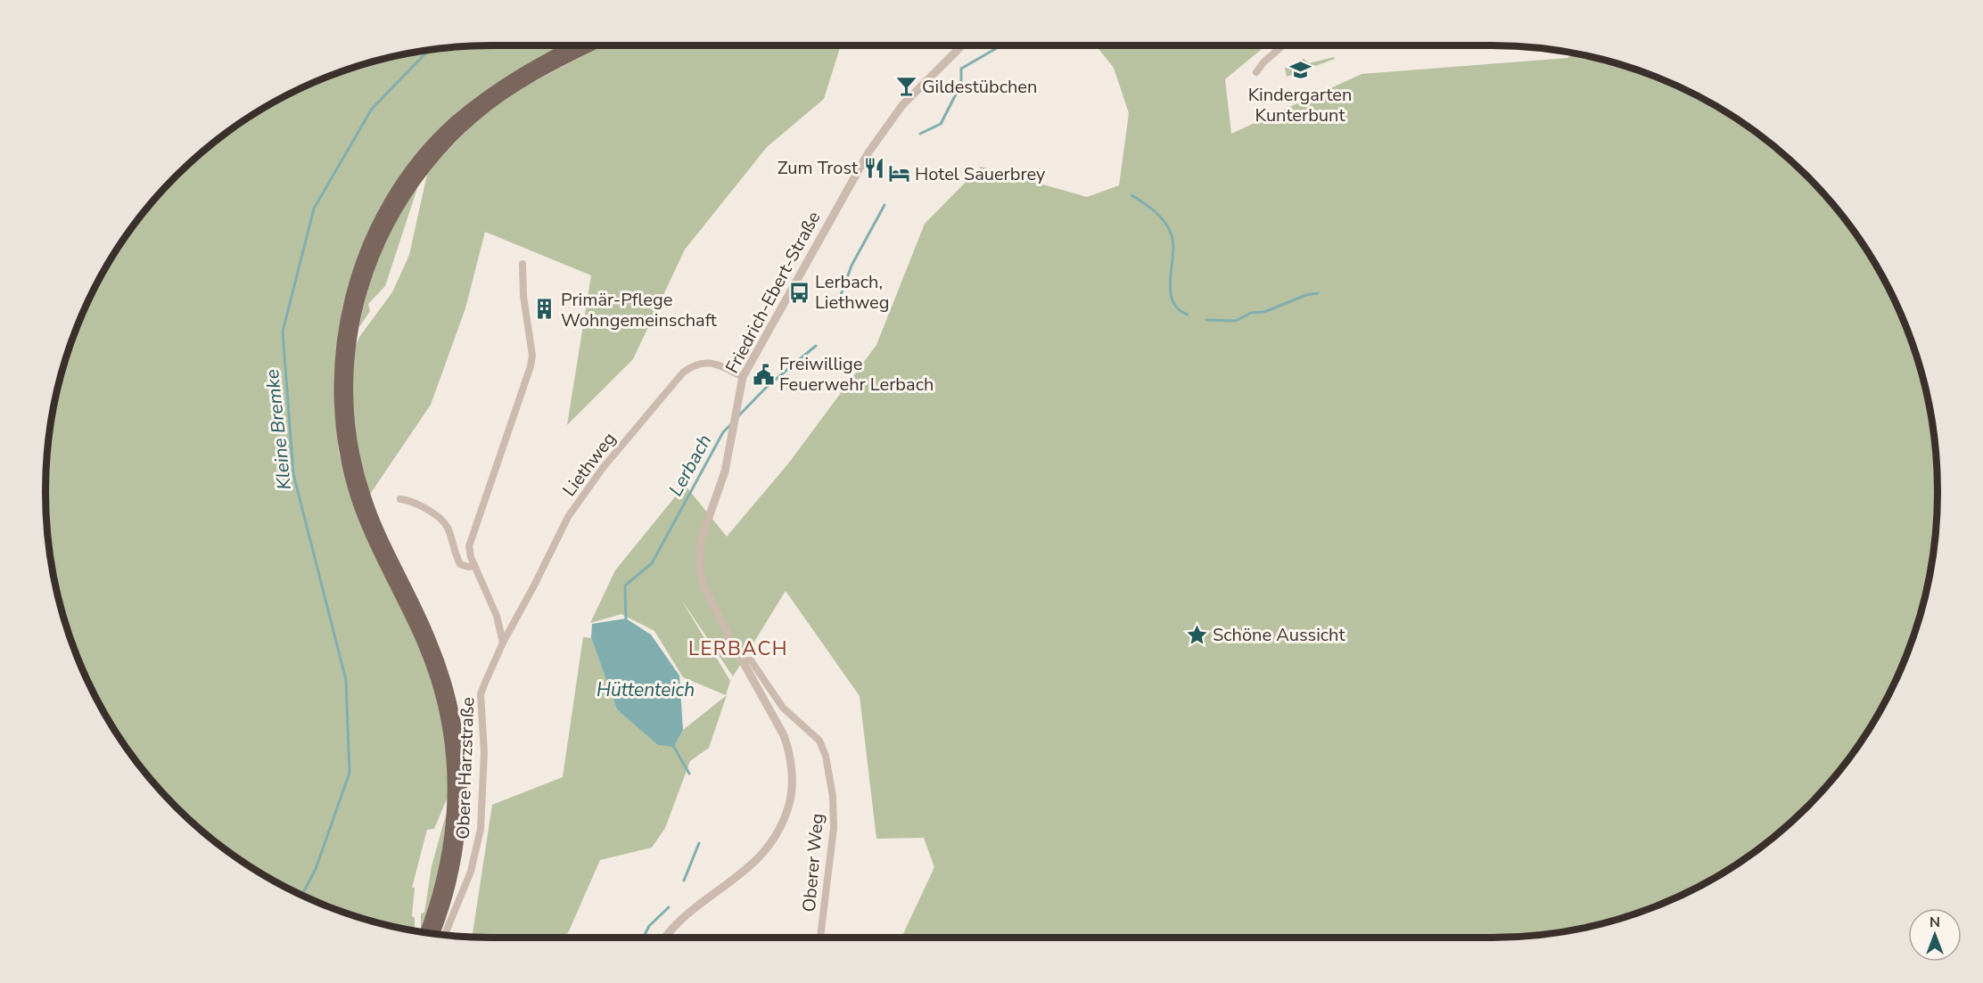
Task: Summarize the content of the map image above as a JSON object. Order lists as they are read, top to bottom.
{
  "streets": {
    "street": [
      "Friedrich-Ebert-Straße",
      "Liethweg",
      "Obere Harzstraße",
      "Oberer Weg"
    ]
  },
  "crossings": [
    ["Friedrich-Ebert-Straße", "Liethweg"],
    ["Friedrich-Ebert-Straße", "Oberer Weg"],
    ["Liethweg", "Obere Harzstraße"]
  ],
  "districts": ["LERBACH"],
  "water": ["Kleine Bremke", "Lerbach", "Hüttenteich"],
  "places": {
    "school or university": ["Kindergarten Kunterbunt"],
    "bar": ["Gildestübchen"],
    "restaurant": ["Zum Trost"],
    "hotel": ["Hotel Sauerbrey"],
    "bus stop": ["Lerbach, Liethweg"],
    "building": ["Primär-Pflege Wohngemeinschaft"],
    "public building": ["Freiwillige Feuerwehr Lerbach"],
    "place": ["Schöne Aussicht"]
  },
  "north": "top"
}
